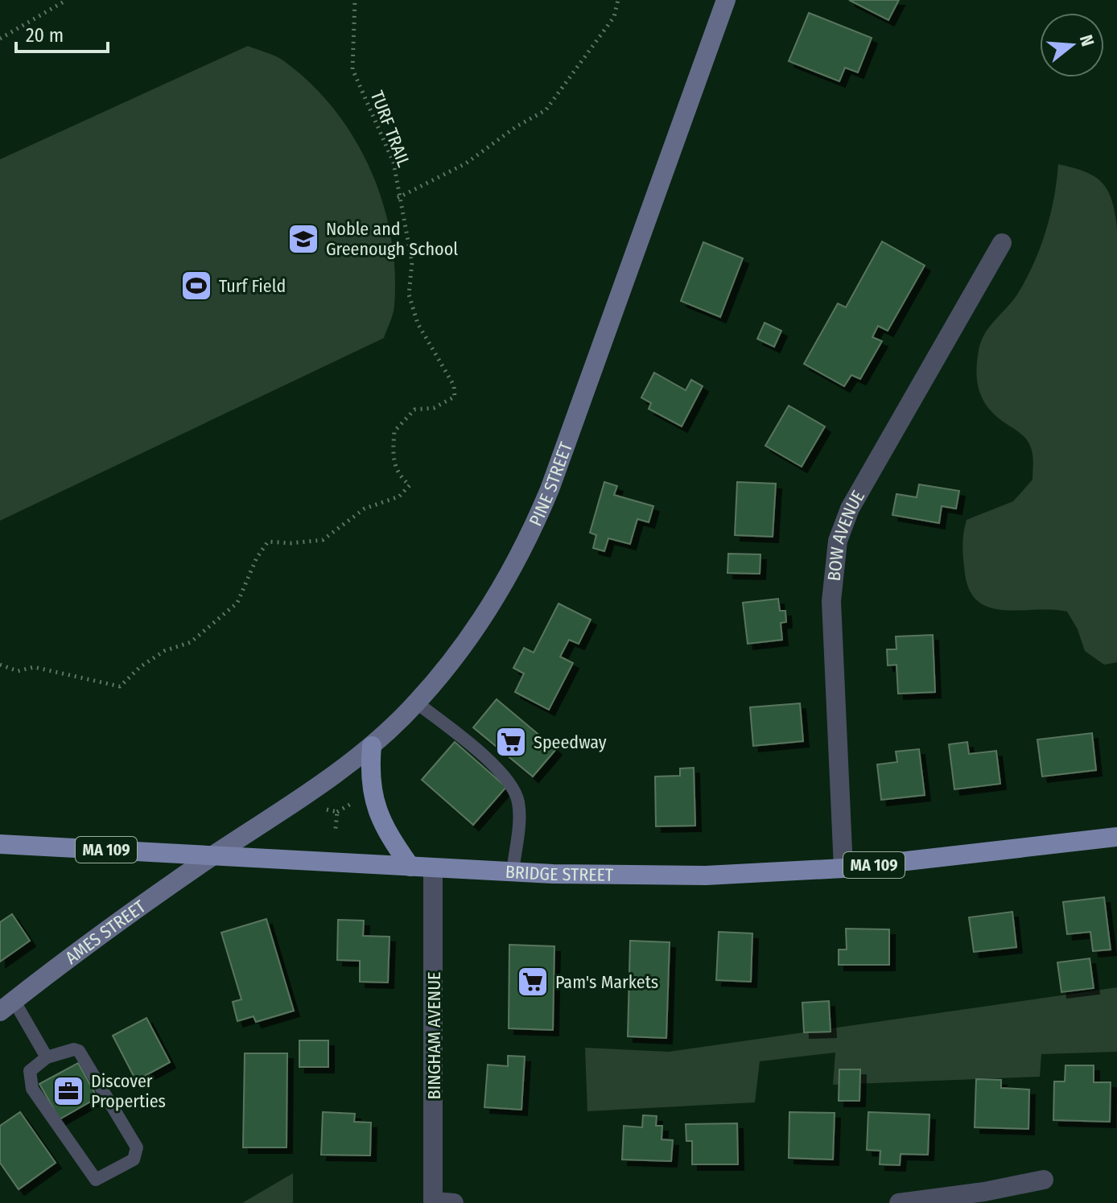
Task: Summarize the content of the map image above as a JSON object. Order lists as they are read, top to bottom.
{
  "streets": {
    "main road": ["MA 109", "BRIDGE STREET"],
    "street": [
      "PINE STREET",
      "BOW AVENUE",
      "AMES STREET",
      "BINGHAM AVENUE"
    ],
    "path": ["TURF TRAIL"]
  },
  "crossings": [
    ["PINE STREET", "BRIDGE STREET"],
    ["PINE STREET", "AMES STREET"],
    ["PINE STREET", "BINGHAM AVENUE"],
    ["BOW AVENUE", "BRIDGE STREET"],
    ["BRIDGE STREET", "AMES STREET"],
    ["BRIDGE STREET", "BINGHAM AVENUE"]
  ],
  "places": {
    "school or university": ["Noble and Greenough School"],
    "sports": ["Turf Field"],
    "supermarket": ["Speedway", "Pam's Markets"],
    "office": ["Discover Properties"]
  },
  "scale_bar": "20 m",
  "north": "right"
}
